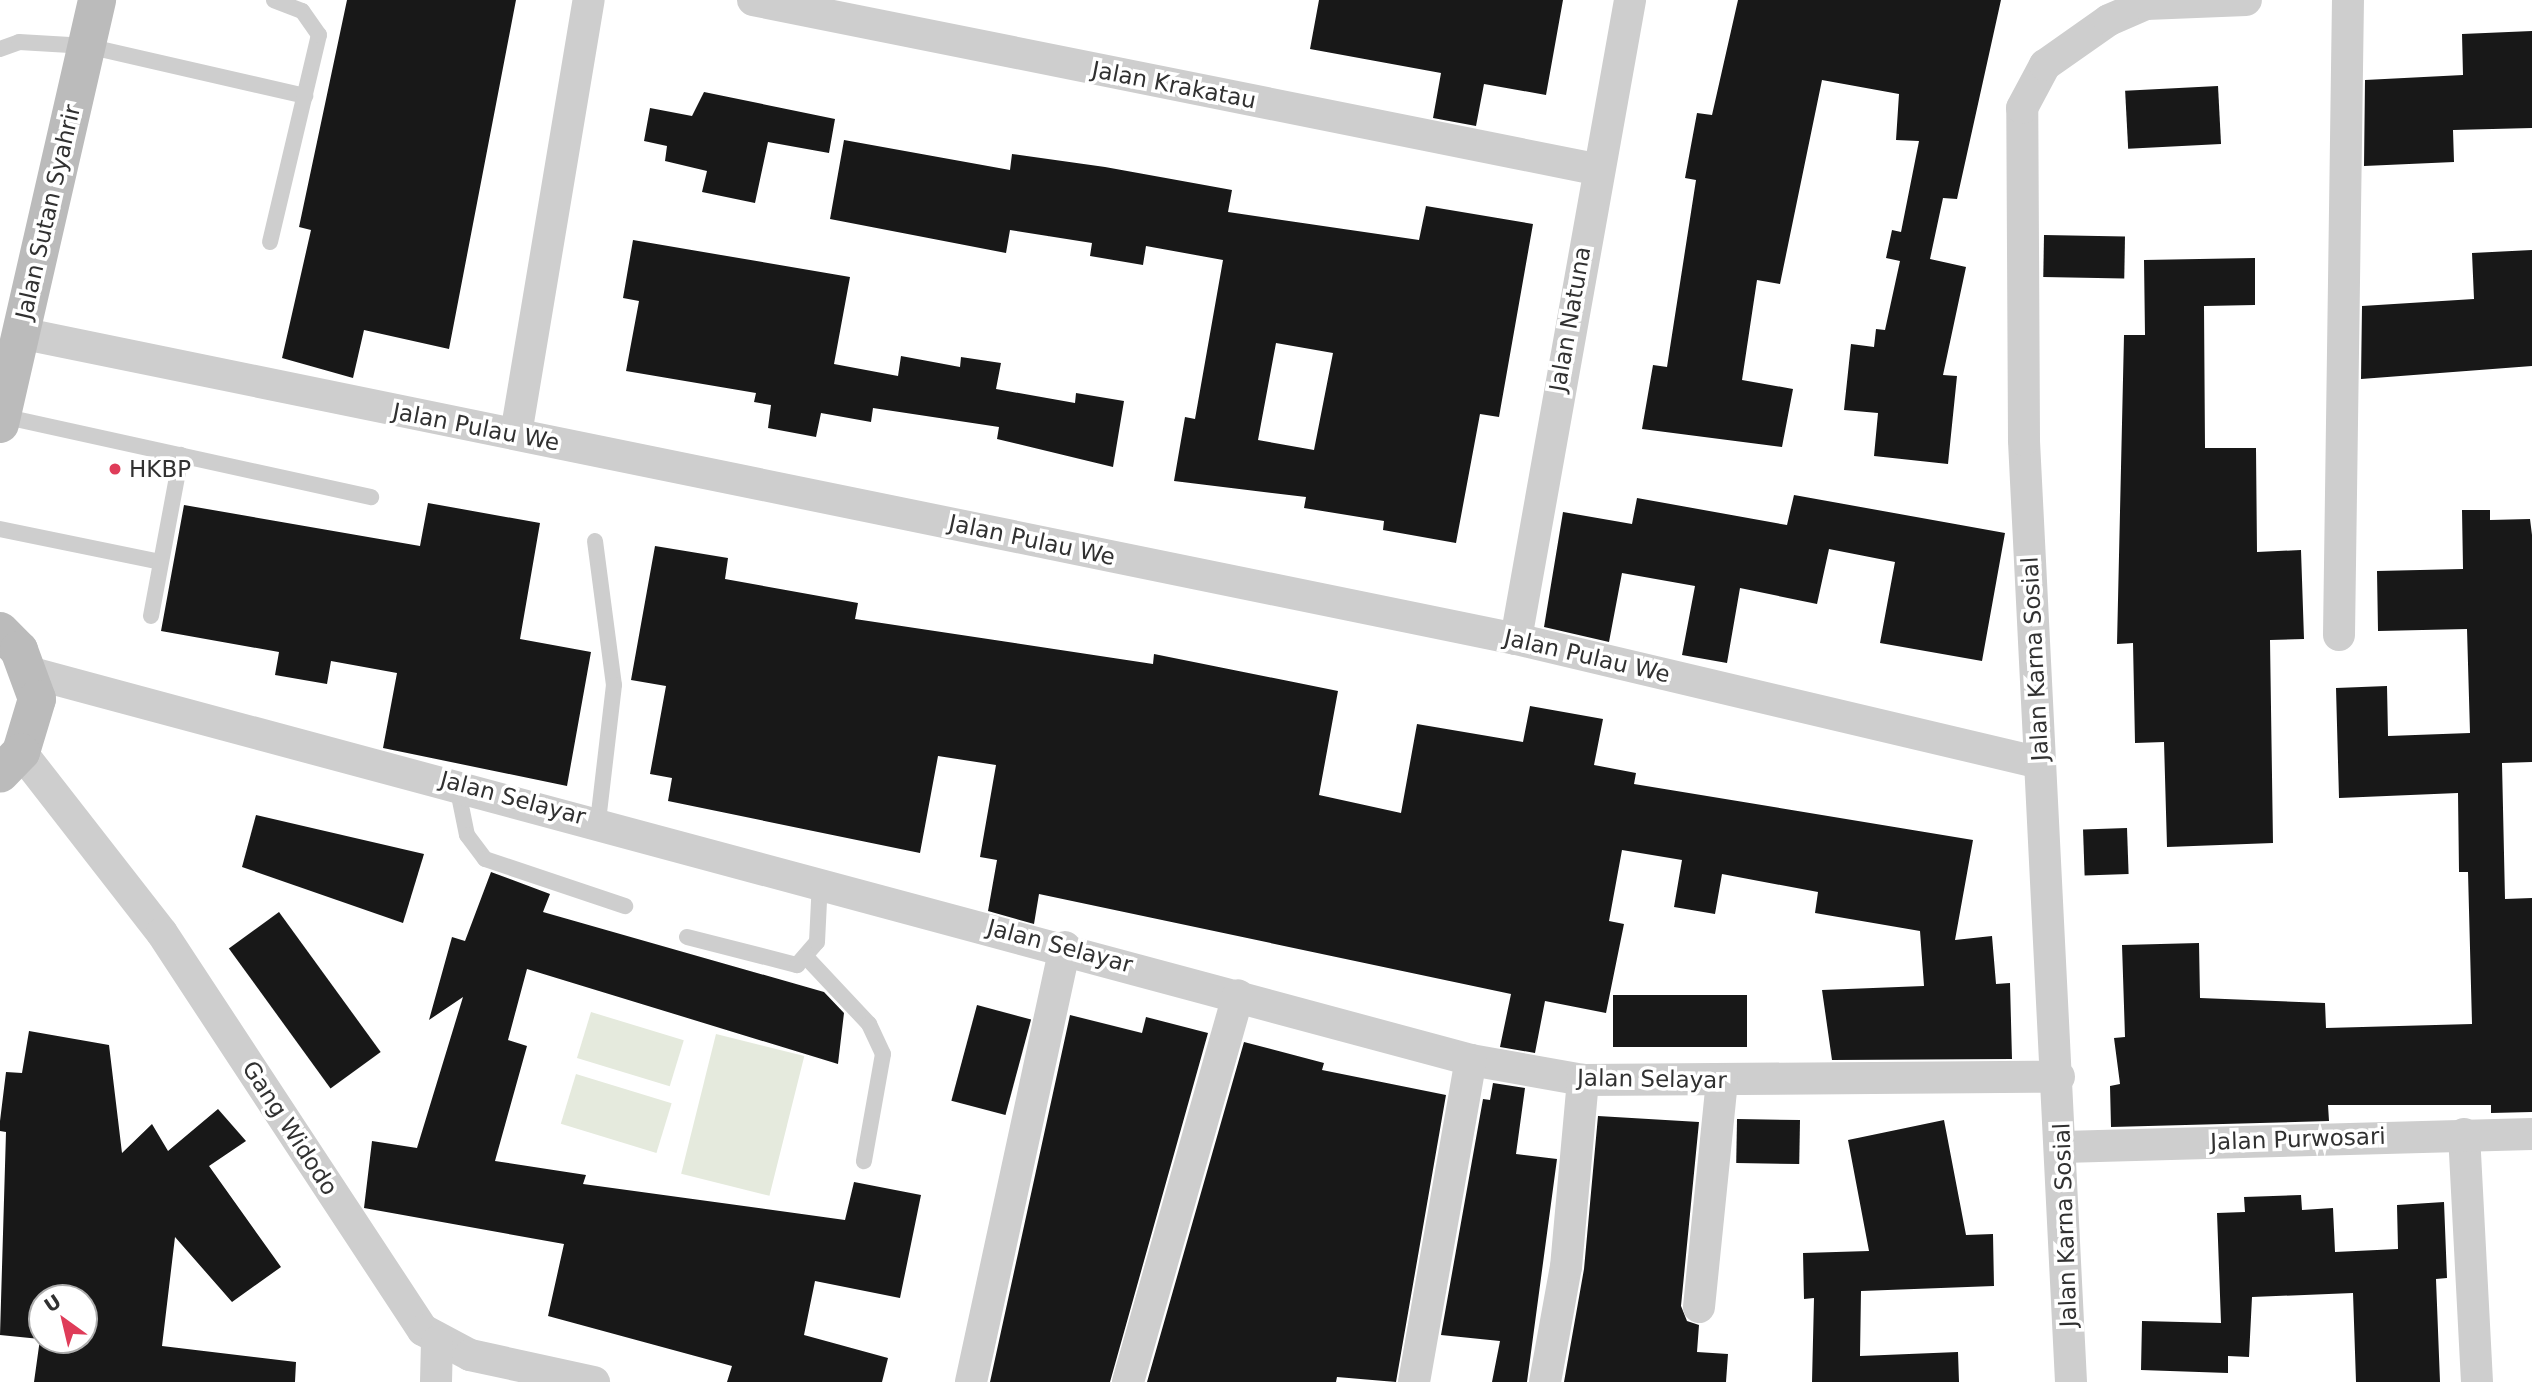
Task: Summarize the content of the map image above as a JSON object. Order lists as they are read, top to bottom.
{
  "streets": {
    "street": [
      "Jalan Krakatau",
      "Jalan Sutan Syahrir",
      "Jalan Natuna",
      "Jalan Pulau We",
      "Jalan Karna Sosial",
      "Jalan Selayar",
      "Gang Widodo",
      "Jalan Purwosari"
    ]
  },
  "crossings": [
    ["Jalan Krakatau", "Jalan Natuna"],
    ["Jalan Sutan Syahrir", "Jalan Pulau We"],
    ["Jalan Natuna", "Jalan Pulau We"],
    ["Jalan Pulau We", "Jalan Karna Sosial"],
    ["Jalan Karna Sosial", "Jalan Selayar"],
    ["Jalan Karna Sosial", "Jalan Purwosari"]
  ],
  "places": ["HKBP"],
  "north": "top left"
}
